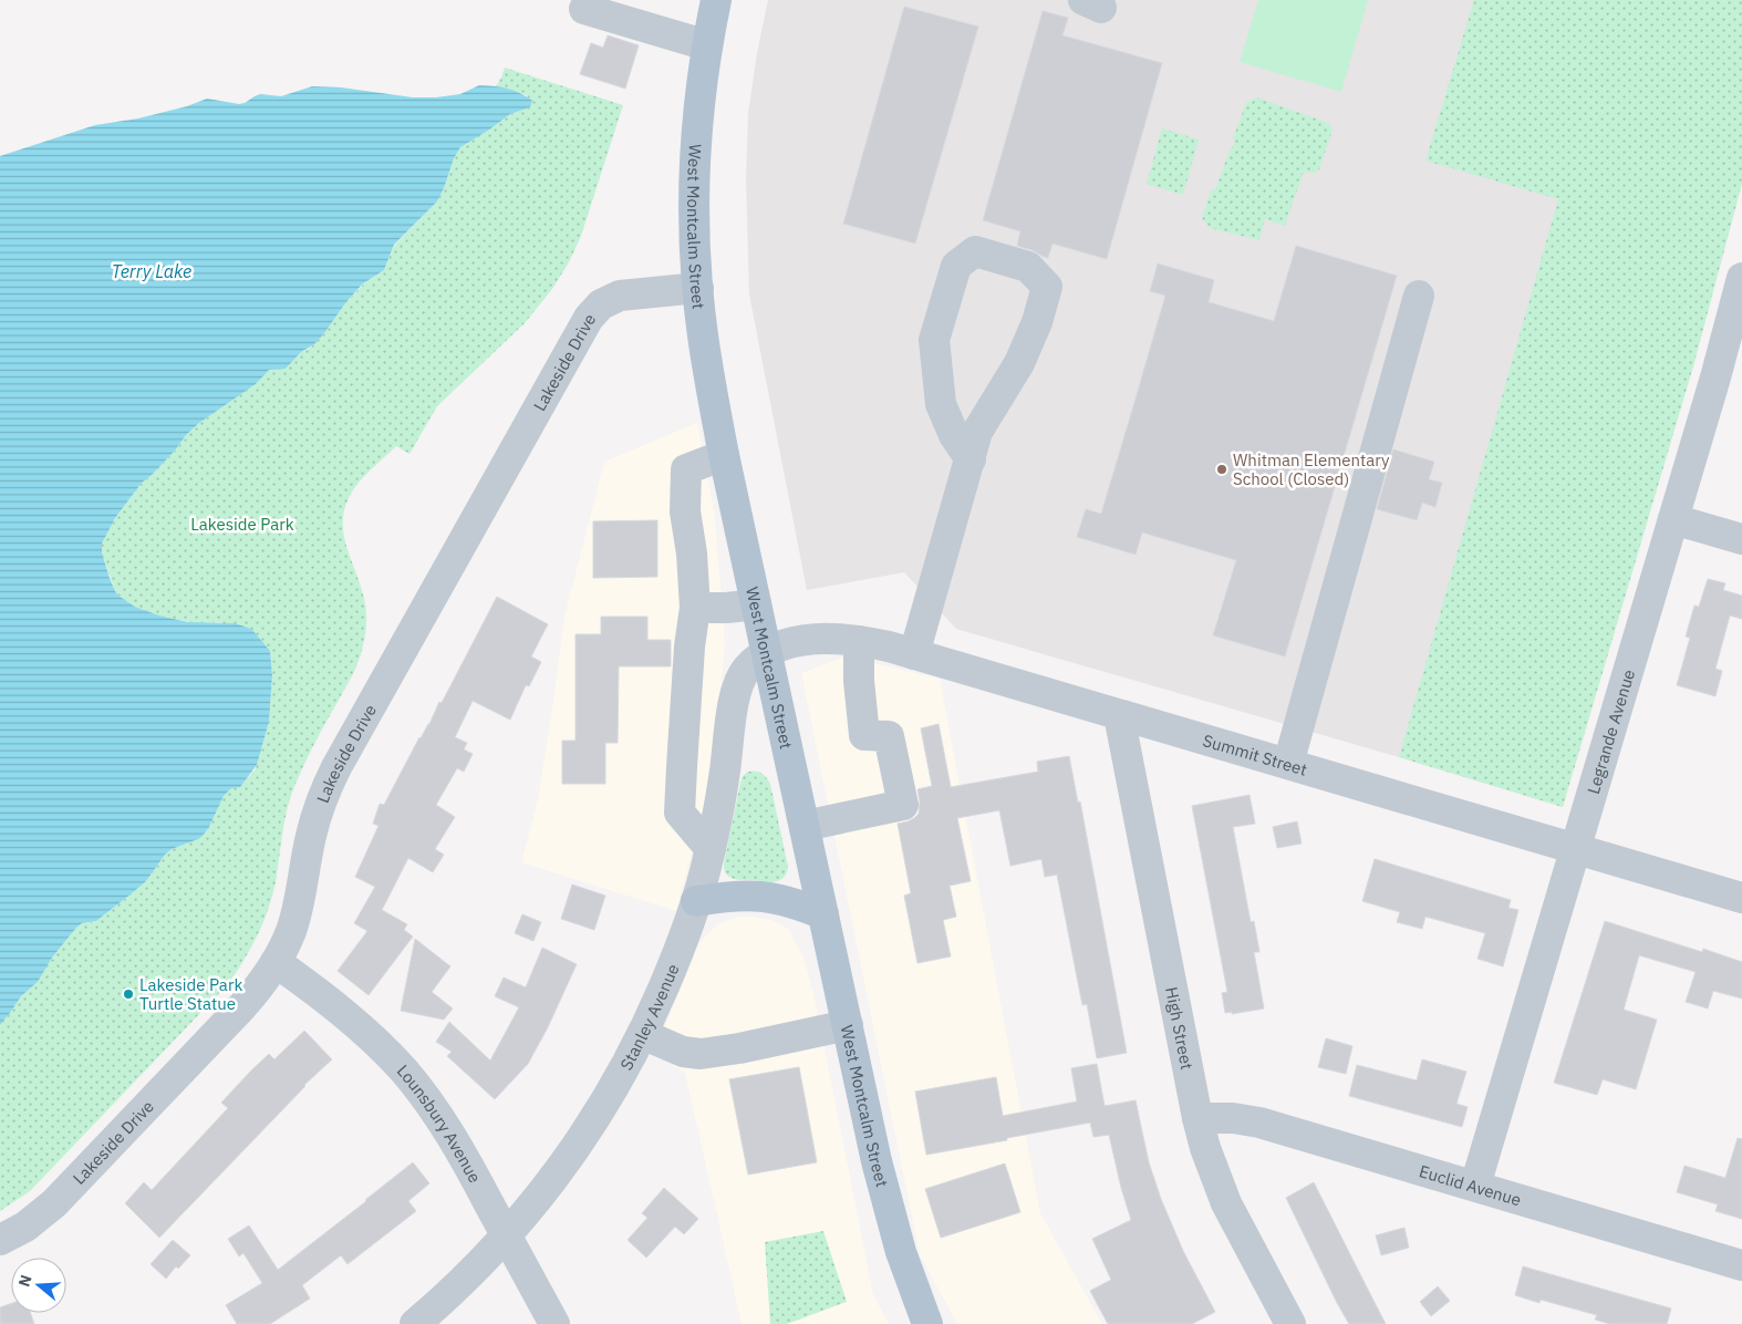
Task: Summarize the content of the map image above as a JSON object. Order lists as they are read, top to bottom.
{
  "streets": {
    "main road": ["West Montcalm Street"],
    "street": [
      "Lakeside Drive",
      "Legrande Avenue",
      "Summit Street",
      "Stanley Avenue",
      "High Street",
      "Lounsbury Avenue",
      "Euclid Avenue"
    ]
  },
  "crossings": [
    ["West Montcalm Street", "Lakeside Drive"],
    ["West Montcalm Street", "Summit Street"],
    ["West Montcalm Street", "Stanley Avenue"],
    ["Lakeside Drive", "Lounsbury Avenue"],
    ["Legrande Avenue", "Summit Street"],
    ["Legrande Avenue", "Euclid Avenue"],
    ["Summit Street", "Stanley Avenue"],
    ["Summit Street", "High Street"],
    ["Stanley Avenue", "Lounsbury Avenue"],
    ["High Street", "Euclid Avenue"]
  ],
  "water": ["Terry Lake"],
  "parks": ["Lakeside Park"],
  "places": ["Whitman Elementary School (Closed)", "Lakeside Park Turtle Statue"],
  "north": "left"
}
